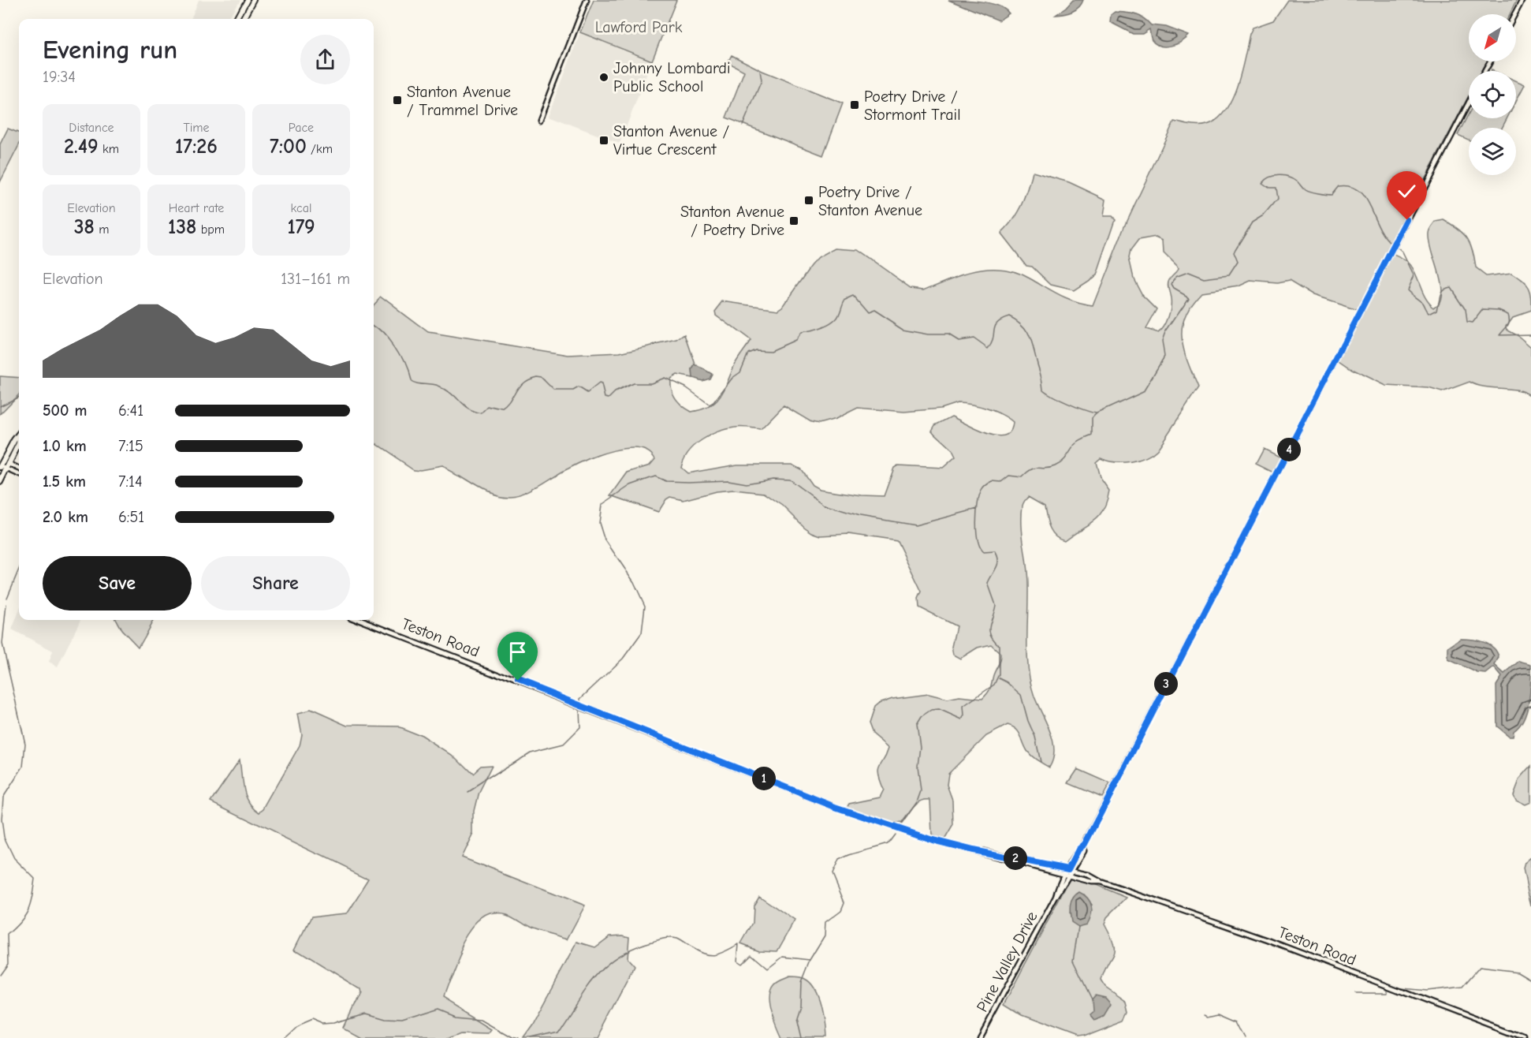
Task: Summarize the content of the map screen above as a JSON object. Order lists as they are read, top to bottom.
{
  "streets": {
    "street": ["Teston Road", "Pine Valley Drive"]
  },
  "crossings": [
    ["Teston Road", "Pine Valley Drive"]
  ],
  "parks": ["Lawford Park"],
  "places": {
    "other": ["Johnny Lombardi Public School"],
    "transit": [
      "Stanton Avenue / Trammel Drive",
      "Poetry Drive / Stormont Trail",
      "Stanton Avenue / Virtue Crescent",
      "Poetry Drive / Stanton Avenue",
      "Stanton Avenue / Poetry Drive"
    ]
  },
  "north": "bottom left",
  "page": {
    "heading": ["Evening run", "19:34"],
    "stats": [
      ["Distance", "2.49 km"],
      ["Time", "17:26"],
      ["Pace", "7:00 /km"],
      ["Elevation", "38 m"],
      ["Heart rate", "138 bpm"],
      ["kcal", "179"]
    ],
    "chart": ["Elevation", "131–161 m"],
    "list": [
      {
        "name": "500 m",
        "note": "6:41"
      },
      {
        "name": "1.0 km",
        "note": "7:15"
      },
      {
        "name": "1.5 km",
        "note": "7:14"
      },
      {
        "name": "2.0 km",
        "note": "6:51"
      }
    ],
    "pins": [
      "4",
      "3",
      "1",
      "2"
    ],
    "buttons": ["Save", "Share"]
  }
}
